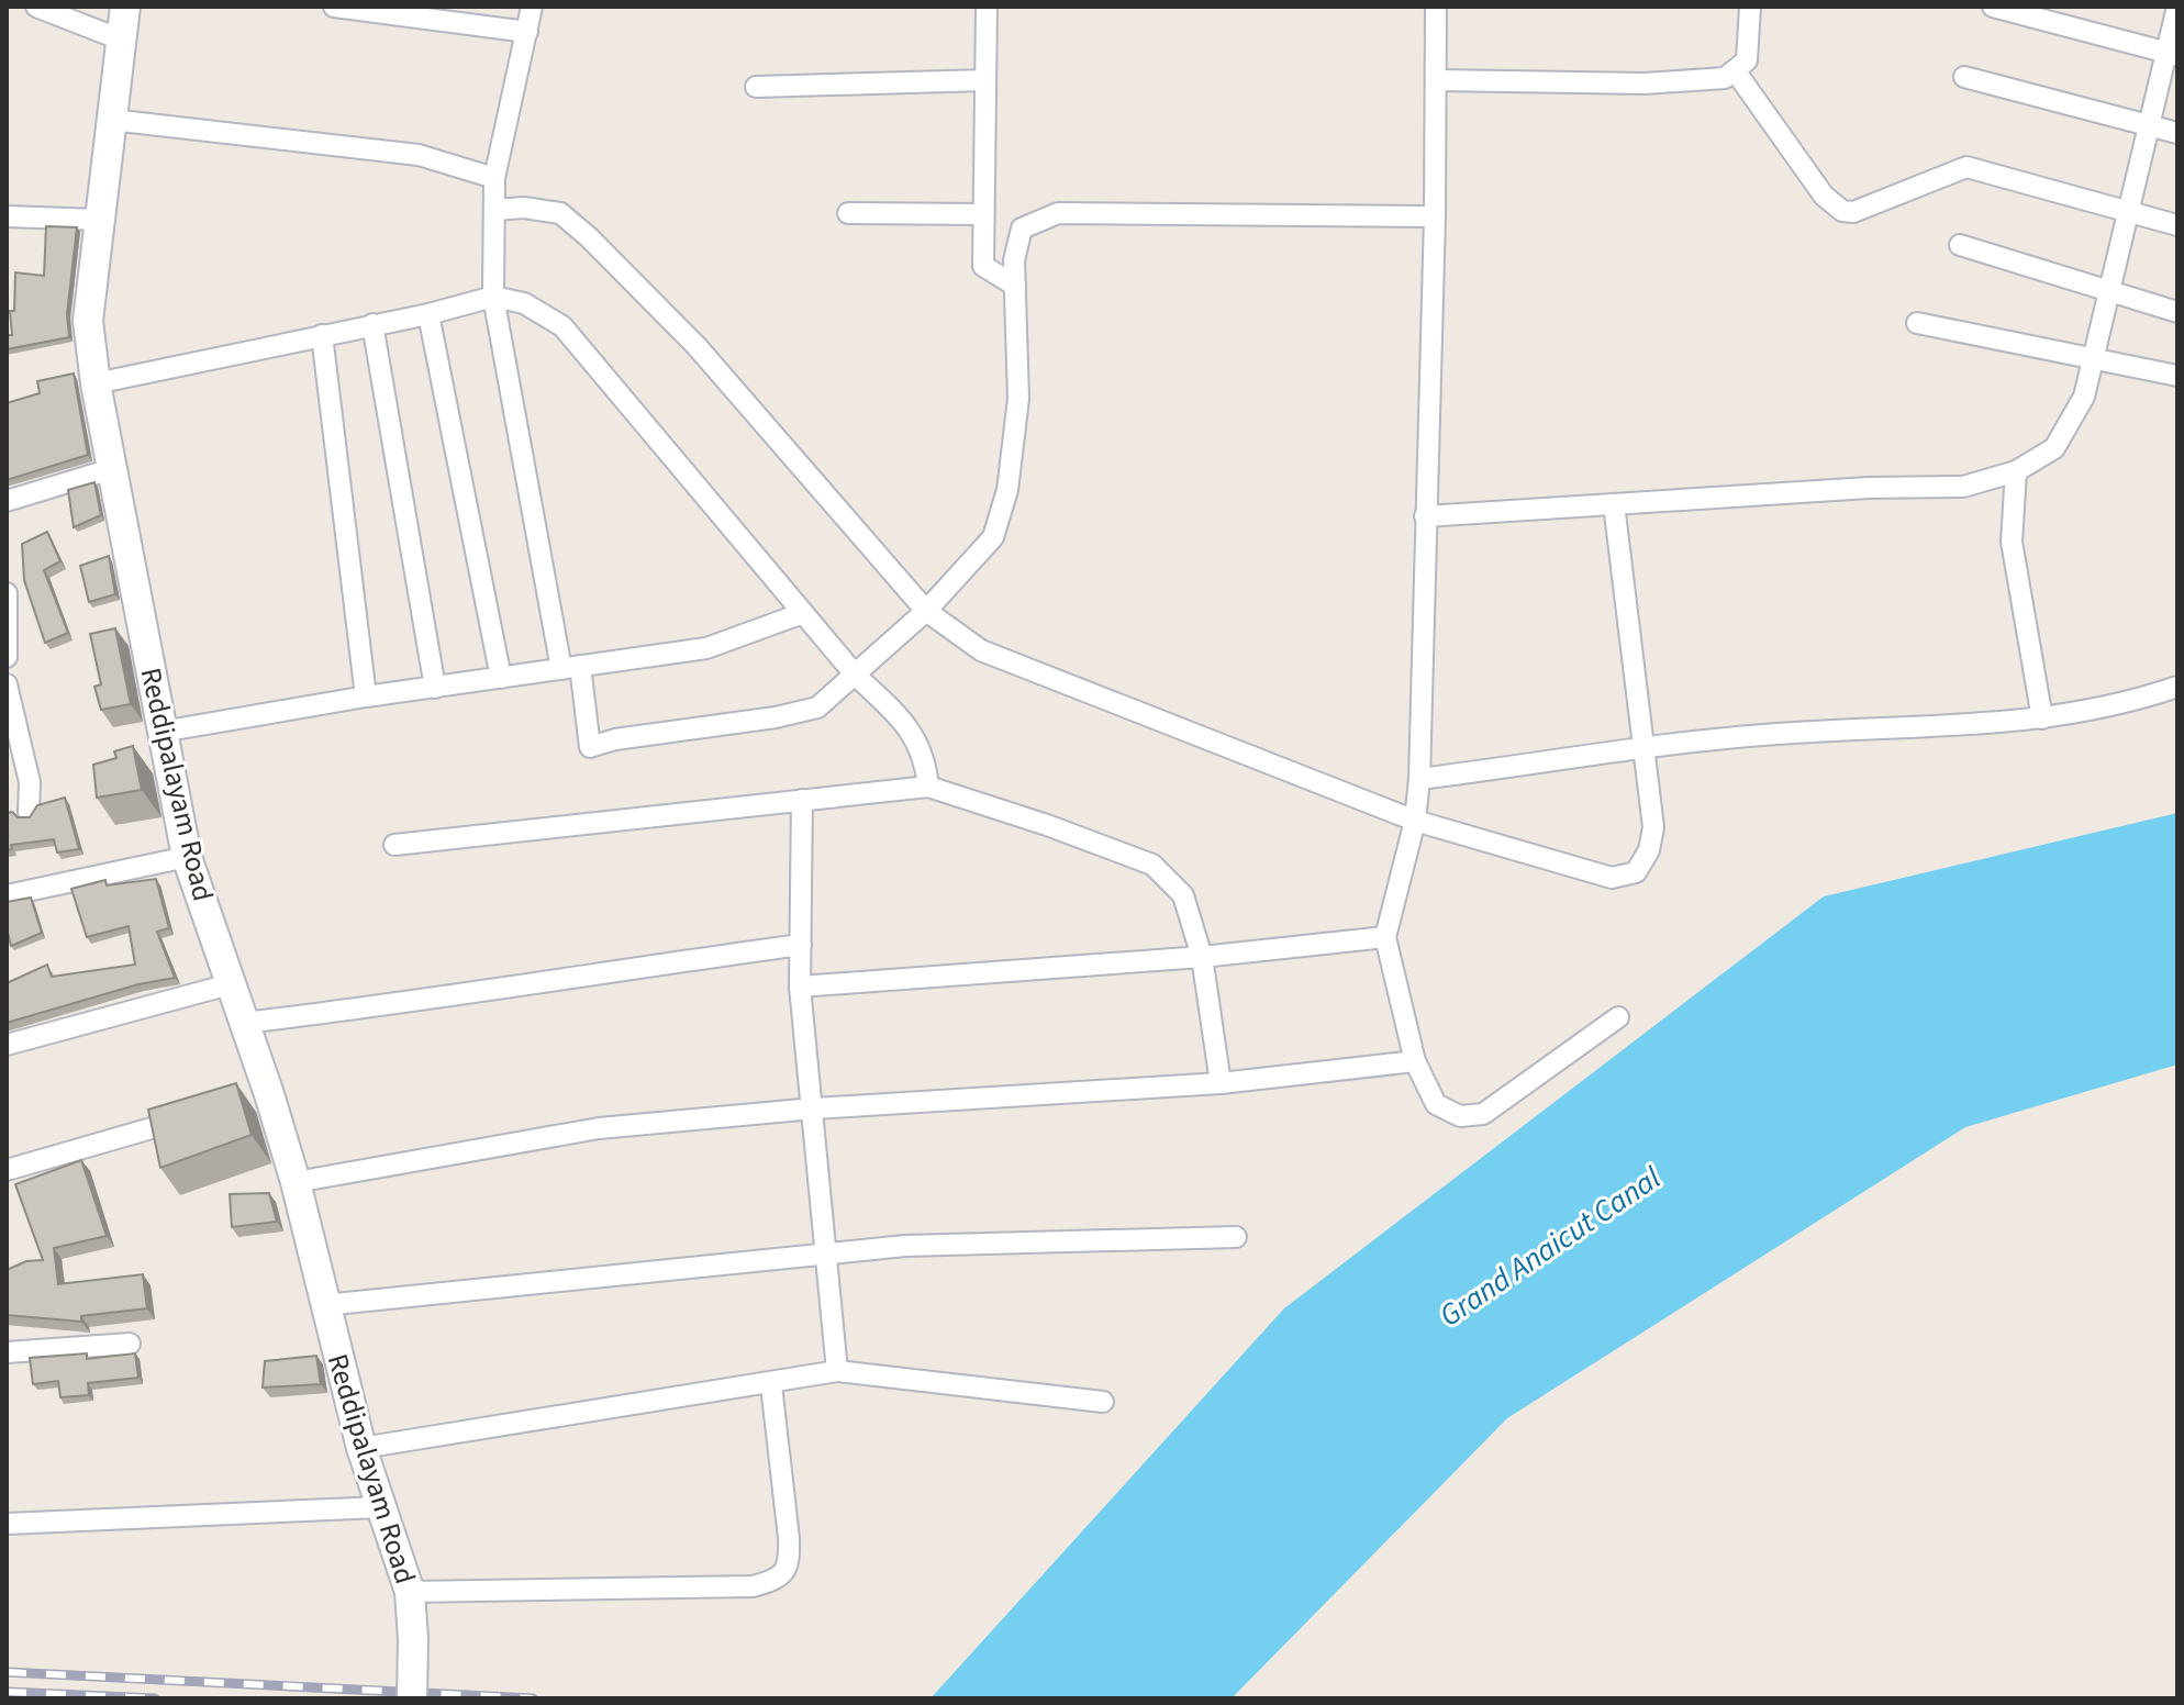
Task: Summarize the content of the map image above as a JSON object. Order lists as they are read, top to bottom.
{
  "streets": {
    "street": ["Reddipalayam Road"]
  },
  "water": ["Grand Anaicut Canal"]
}
